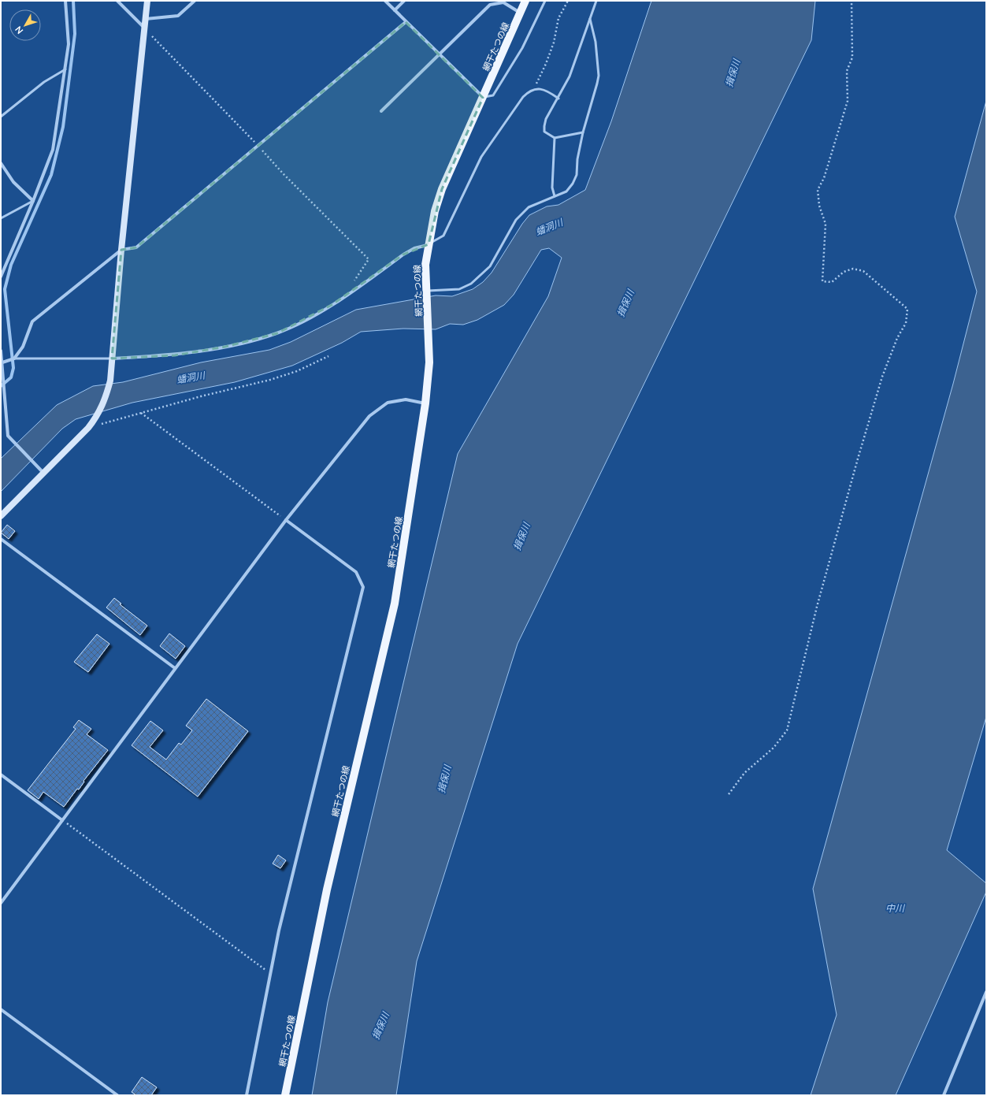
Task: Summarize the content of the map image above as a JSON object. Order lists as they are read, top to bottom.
{
  "streets": {
    "main road": ["網干たつの線"]
  },
  "water": ["揖保川", "蟠洞川", "中川"],
  "north": "bottom left"
}
